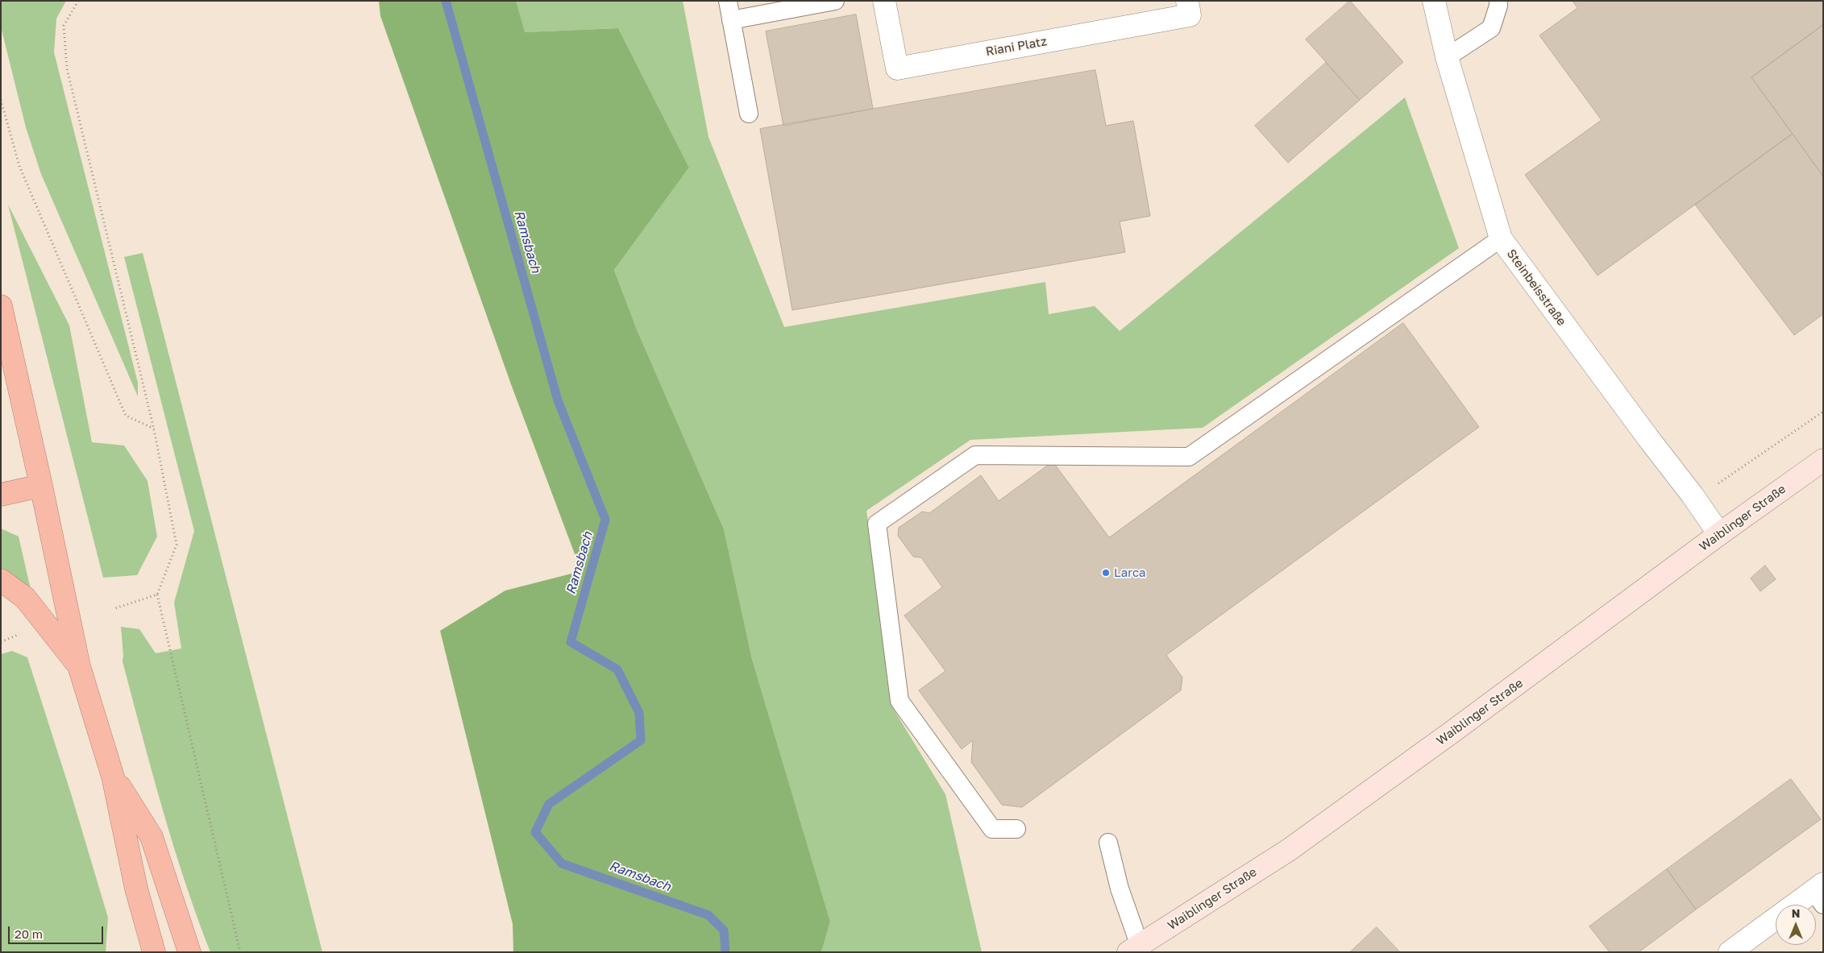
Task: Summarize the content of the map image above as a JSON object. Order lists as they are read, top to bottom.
{
  "streets": {
    "main road": ["Waiblinger Straße"],
    "street": ["Riani Platz", "Steinbeisstraße"]
  },
  "crossings": [
    ["Steinbeisstraße", "Waiblinger Straße"]
  ],
  "water": ["Ramsbach"],
  "places": ["Larca"],
  "scale_bar": "20 m",
  "north": "top"
}
